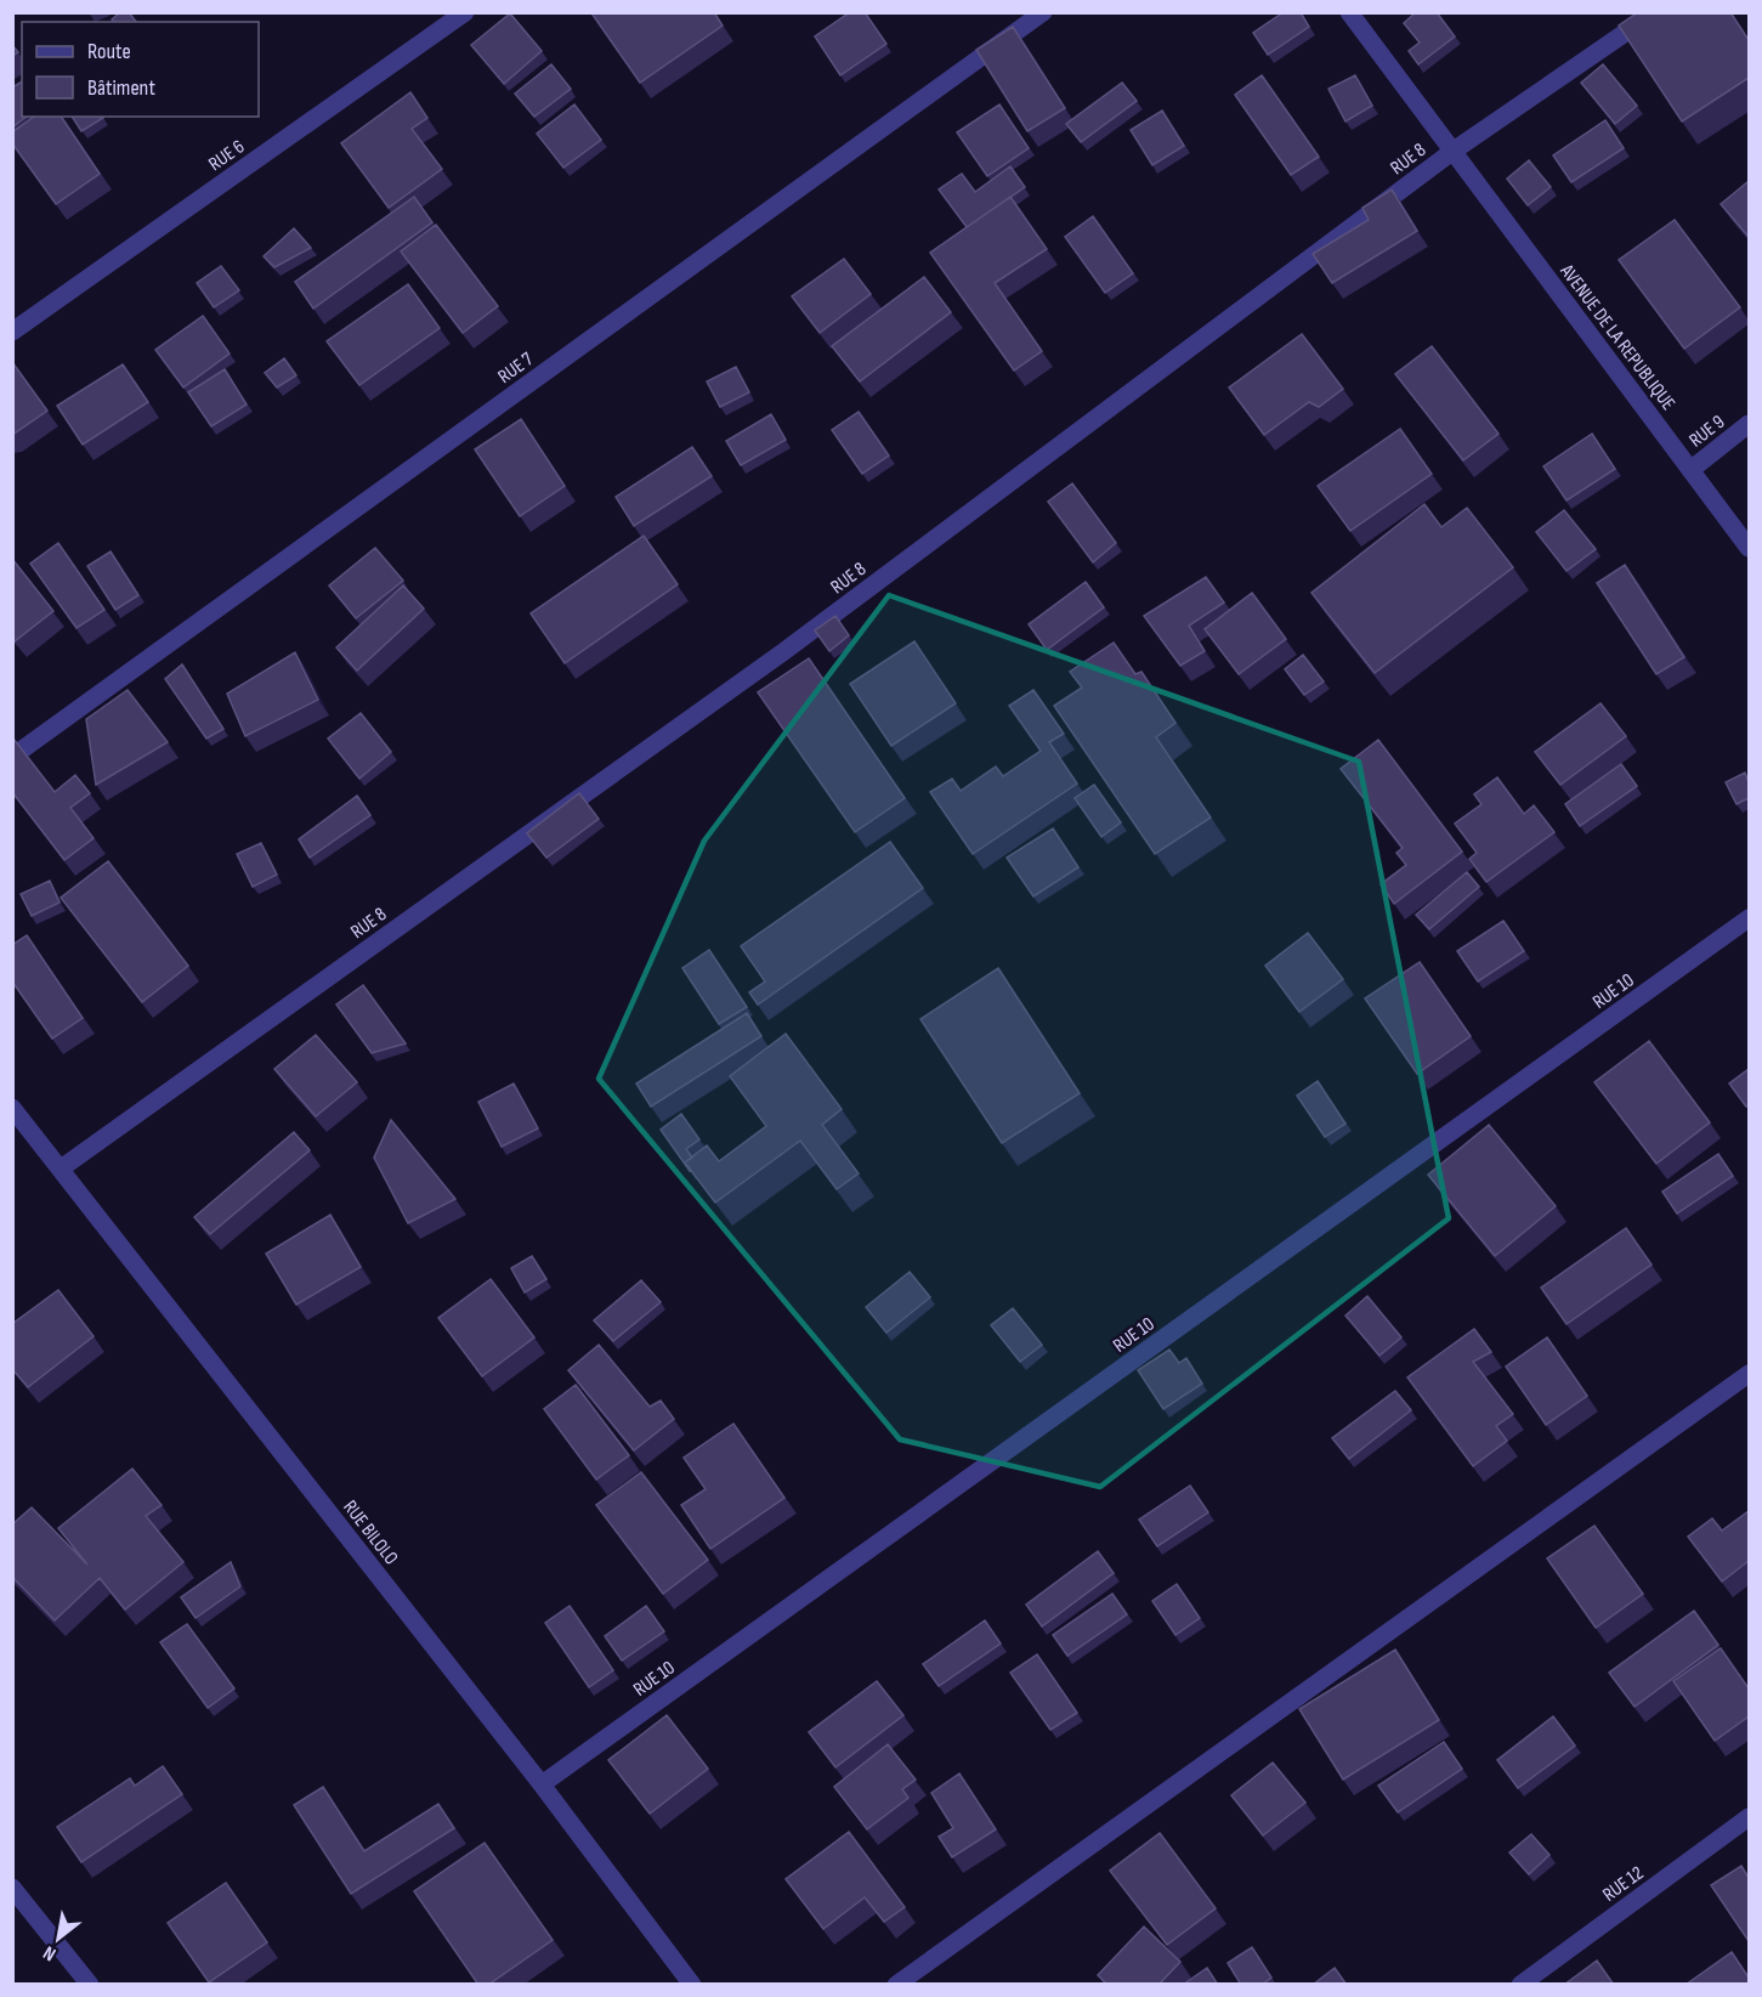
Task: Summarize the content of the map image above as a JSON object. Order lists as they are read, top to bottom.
{
  "streets": {
    "street": [
      "RUE 6",
      "RUE 8",
      "AVENUE DE LA REPUBLIQUE",
      "RUE 7",
      "RUE 9",
      "RUE 10",
      "RUE BILOLO",
      "RUE 12"
    ]
  },
  "crossings": [
    ["RUE 8", "AVENUE DE LA REPUBLIQUE"],
    ["RUE 8", "RUE BILOLO"],
    ["AVENUE DE LA REPUBLIQUE", "RUE 9"],
    ["RUE 10", "RUE BILOLO"]
  ],
  "legend": ["Route", "Bâtiment"],
  "north": "bottom left"
}
